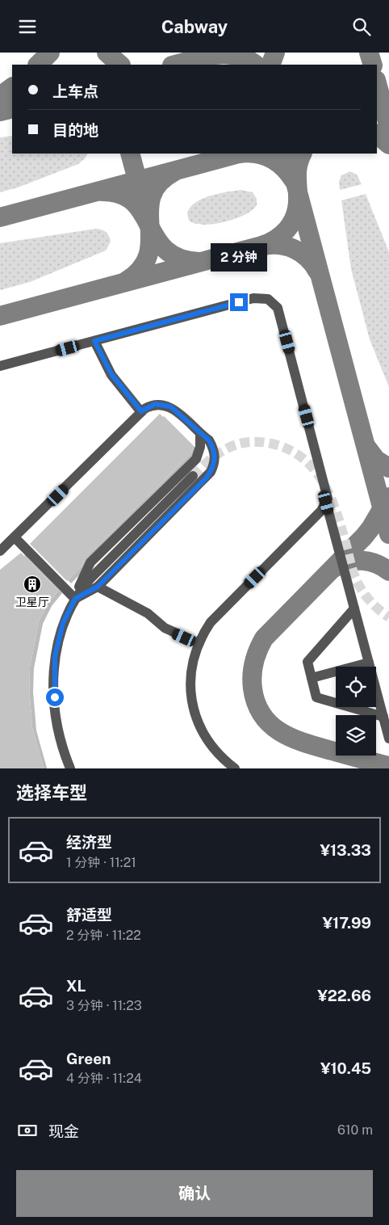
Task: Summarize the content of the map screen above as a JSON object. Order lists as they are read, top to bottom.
{
  "places": {
    "building": ["卫星厅"]
  },
  "page": {
    "header": "Cabway",
    "banner": ["上车点", "目的地"],
    "bubble": "2 分钟",
    "heading": "选择车型",
    "list": [
      {
        "name": "经济型",
        "note": "1 分钟 · 11:21",
        "value": "¥13.33"
      },
      {
        "name": "舒适型",
        "note": "2 分钟 · 11:22",
        "value": "¥17.99"
      },
      {
        "name": "XL",
        "note": "3 分钟 · 11:23",
        "value": "¥22.66"
      },
      {
        "name": "Green",
        "note": "4 分钟 · 11:24",
        "value": "¥10.45"
      }
    ],
    "pay": ["现金", "610 m"],
    "buttons": "确认"
  }
}
